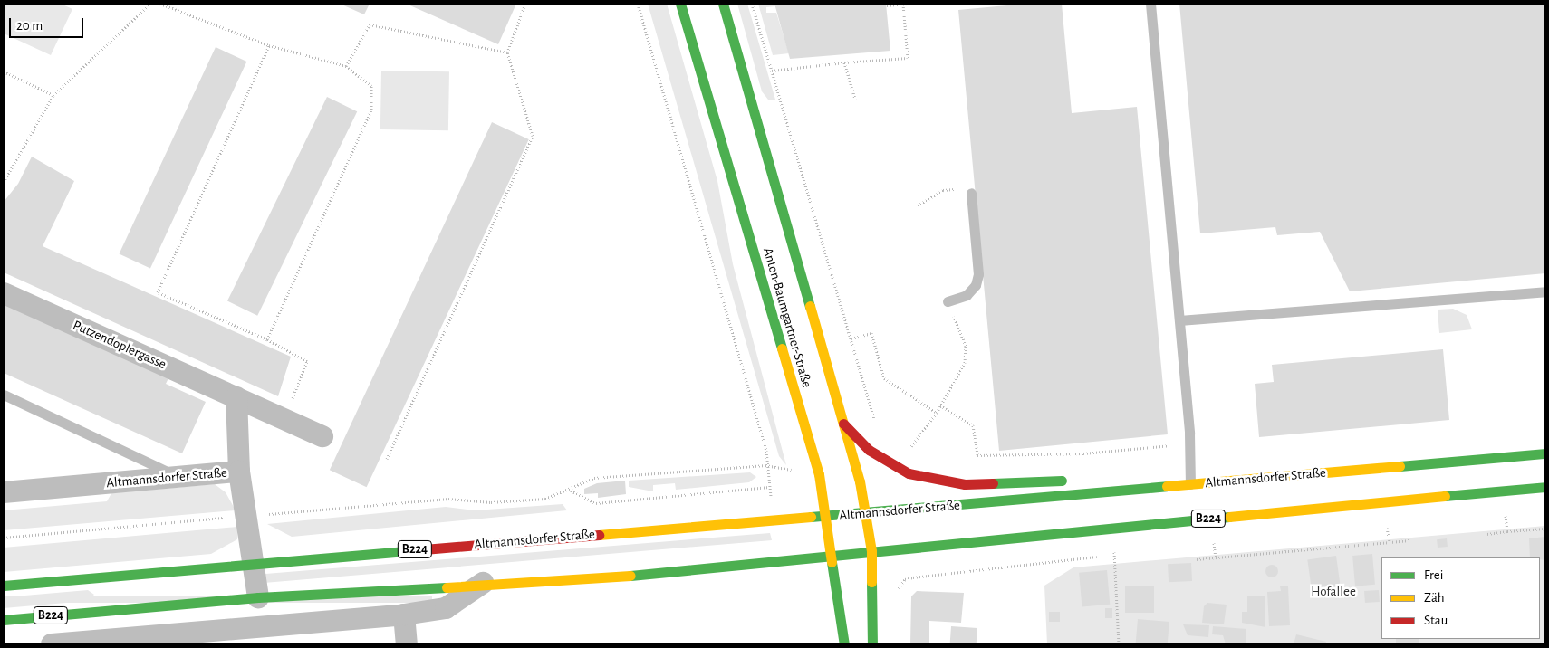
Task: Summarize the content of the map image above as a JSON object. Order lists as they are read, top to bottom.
{
  "streets": {
    "main road": ["Anton-Baumgartner-Straße", "Altmannsdorfer Straße", "B224"],
    "street": ["Putzendoplergasse"]
  },
  "crossings": [
    ["Anton-Baumgartner-Straße", "Altmannsdorfer Straße"],
    ["Anton-Baumgartner-Straße", "B224"],
    ["Altmannsdorfer Straße", "B224"]
  ],
  "parks": ["Hofallee"],
  "legend": ["Frei", "Zäh", "Stau"],
  "scale_bar": "20 m"
}
